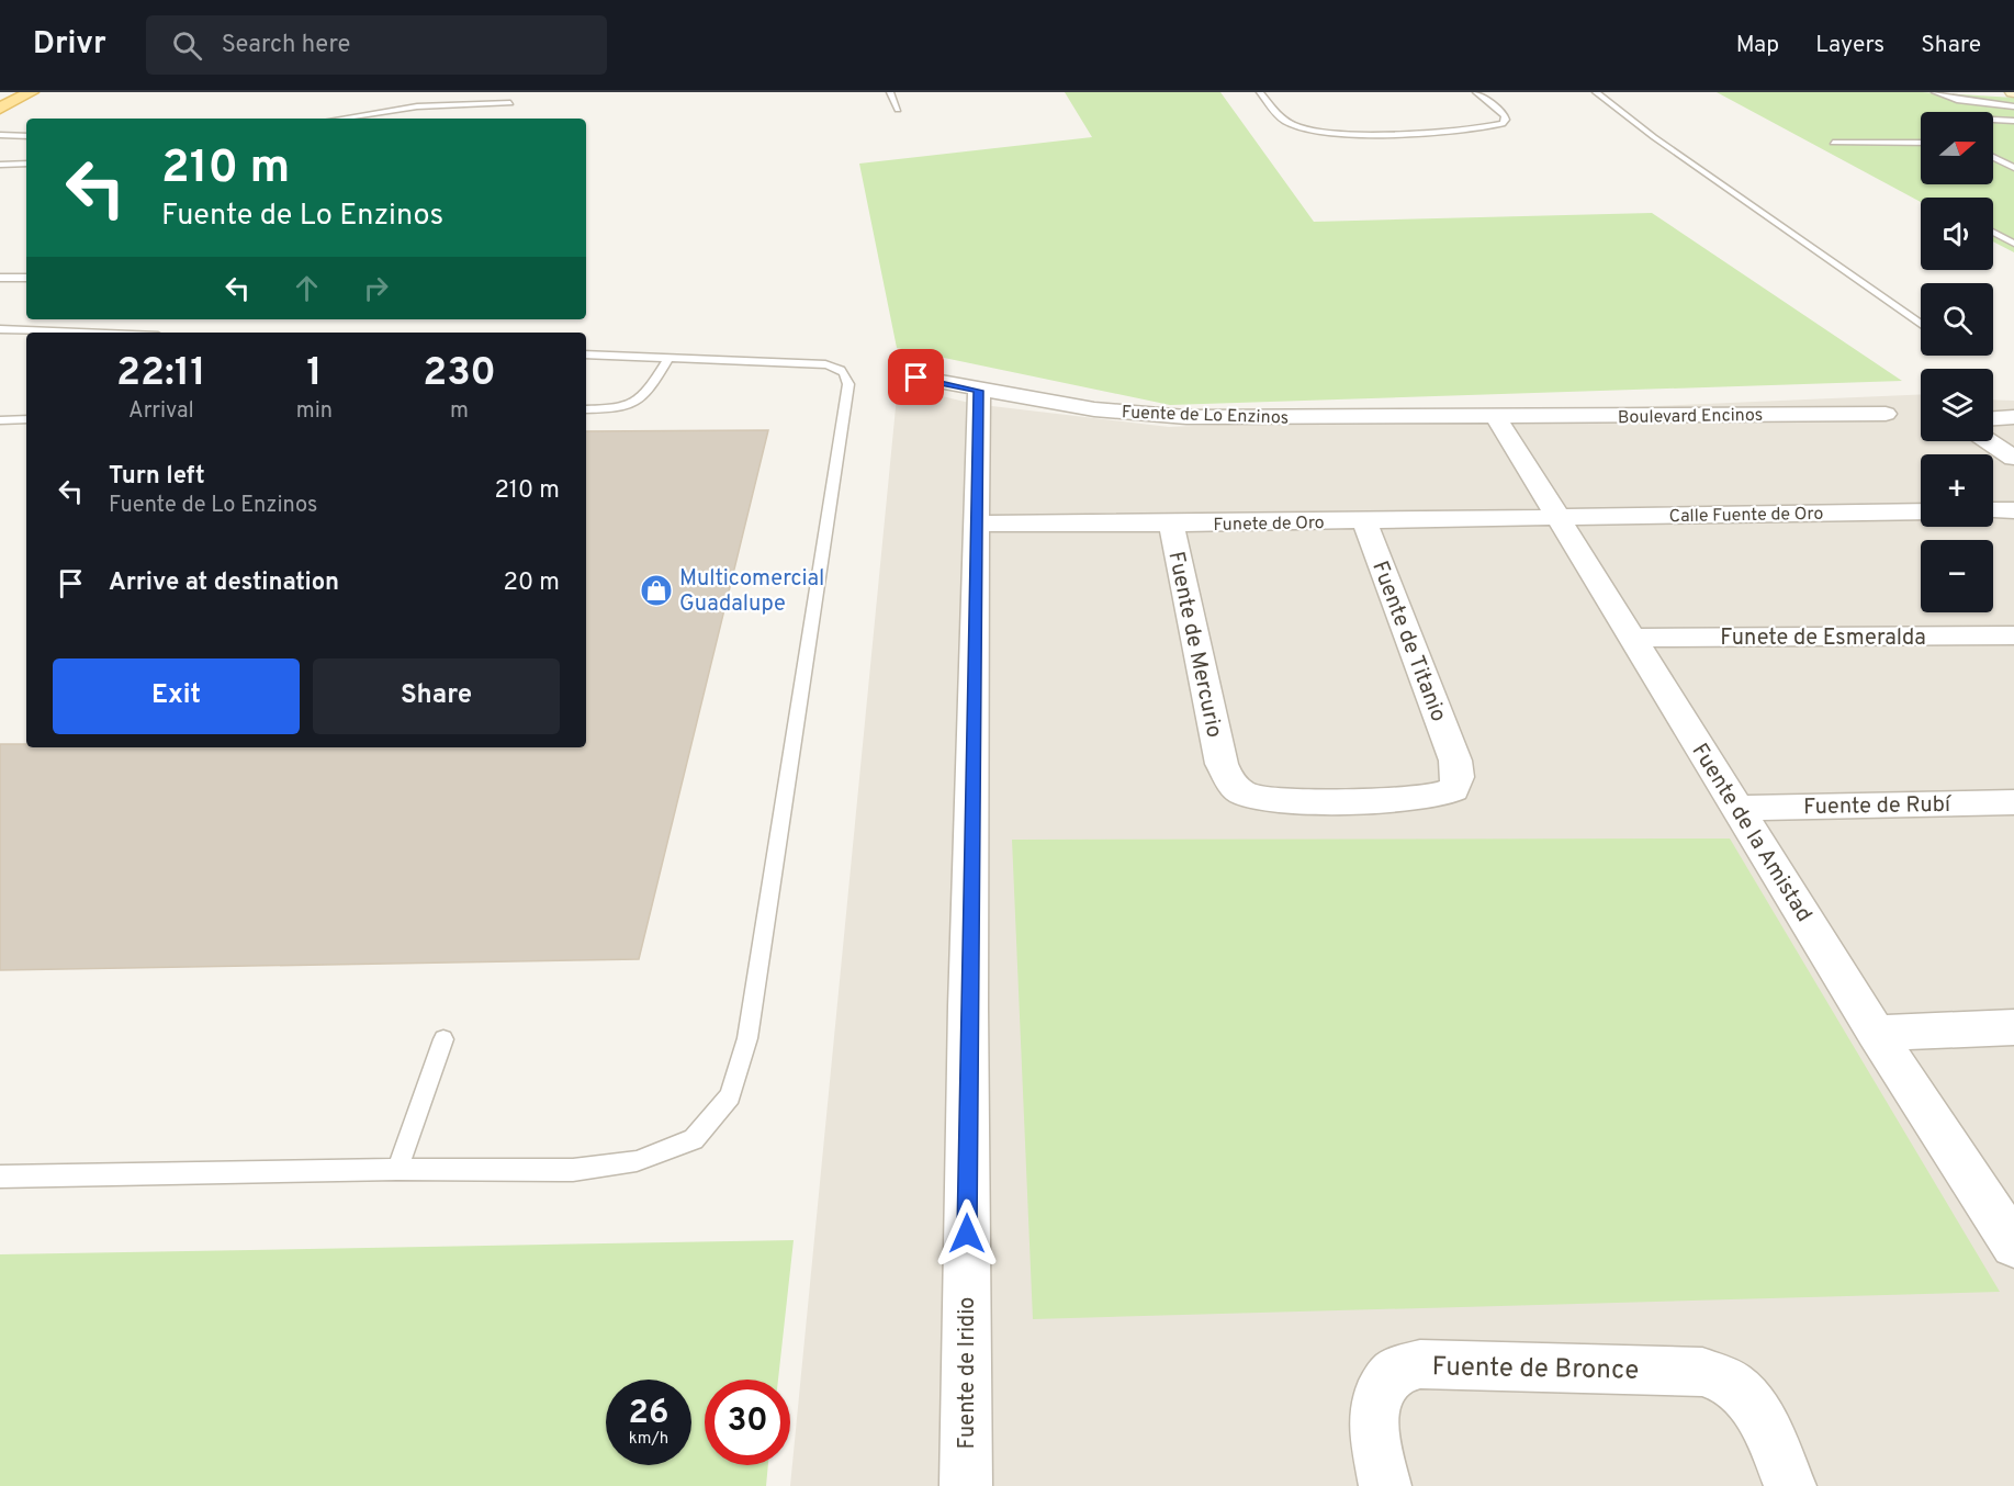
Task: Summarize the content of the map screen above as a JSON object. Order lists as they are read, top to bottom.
{
  "streets": {
    "street": [
      "Fuente de Lo Enzinos",
      "Boulevard Encinos",
      "Calle Fuente de Oro",
      "Funete de Oro",
      "Funete de Esmeralda",
      "Fuente de Titanio",
      "Fuente de Mercurio",
      "Fuente de Rubí",
      "Fuente de la Amistad",
      "Fuente de Bronce",
      "Fuente de Iridio"
    ]
  },
  "crossings": [
    ["Fuente de Lo Enzinos", "Boulevard Encinos"],
    ["Fuente de Lo Enzinos", "Fuente de la Amistad"],
    ["Fuente de Lo Enzinos", "Fuente de Iridio"],
    ["Boulevard Encinos", "Fuente de la Amistad"],
    ["Calle Fuente de Oro", "Funete de Oro"],
    ["Calle Fuente de Oro", "Fuente de la Amistad"],
    ["Funete de Oro", "Fuente de Titanio"],
    ["Funete de Oro", "Fuente de Mercurio"],
    ["Funete de Oro", "Fuente de la Amistad"],
    ["Funete de Oro", "Fuente de Iridio"],
    ["Funete de Esmeralda", "Fuente de la Amistad"],
    ["Fuente de Titanio", "Fuente de Mercurio"],
    ["Fuente de Rubí", "Fuente de la Amistad"]
  ],
  "places": {
    "shop": ["Multicomercial Guadalupe"]
  },
  "north": "right",
  "page": {
    "header": "Drivr",
    "search": "Search here",
    "nav": ["Map", "Layers", "Share"],
    "map_buttons": ["+", "−"],
    "turn": ["210 m", "Fuente de Lo Enzinos"],
    "eta": [
      "22:11",
      "Arrival",
      "1",
      "min",
      "230",
      "m"
    ],
    "list": [
      {
        "name": "Turn left",
        "note": "Fuente de Lo Enzinos",
        "value": "210 m"
      },
      {
        "name": "Arrive at destination",
        "value": "20 m"
      }
    ],
    "buttons": ["Exit", "Share"],
    "speed": "26 km/h",
    "limit": "30"
  }
}
